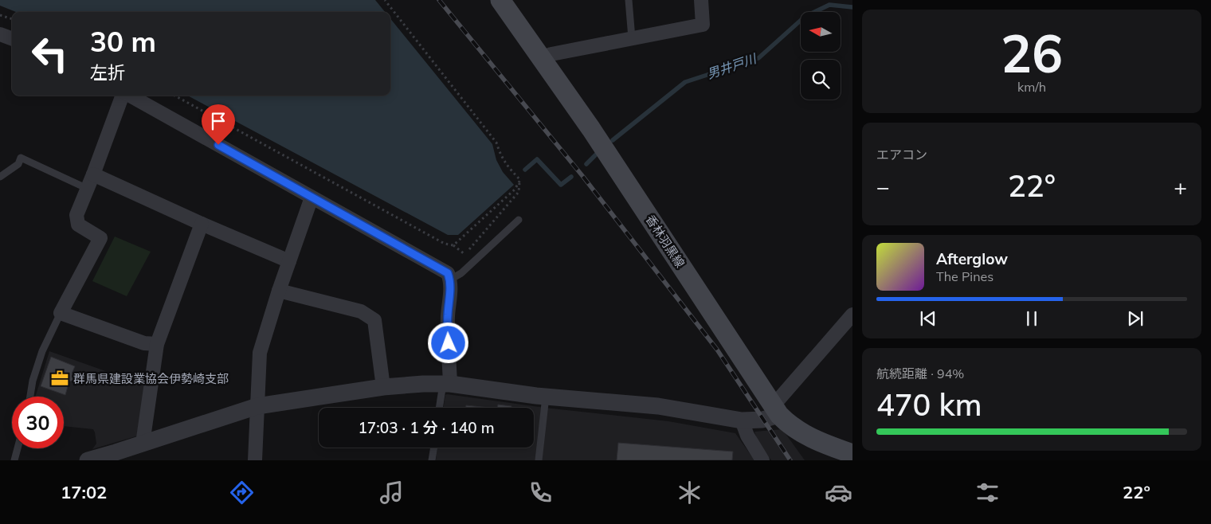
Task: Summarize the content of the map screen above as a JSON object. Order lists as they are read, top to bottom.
{
  "streets": {
    "main road": ["香林羽黒線"]
  },
  "water": ["男井戸川"],
  "places": {
    "office": ["群馬県建設業協会伊勢崎支部"]
  },
  "north": "left",
  "page": {
    "tile": [
      ["26", "km/h"],
      "エアコン",
      ["航続距離 · 94%", "470 km"]
    ],
    "turn": ["30 m", "左折"],
    "heat": ["−", "22°", "+"],
    "song": ["Afterglow", "The Pines"],
    "limit": "30",
    "trip": "17:03 · 1 分 · 140 m",
    "tabs": ["17:02", "22°"]
  }
}
